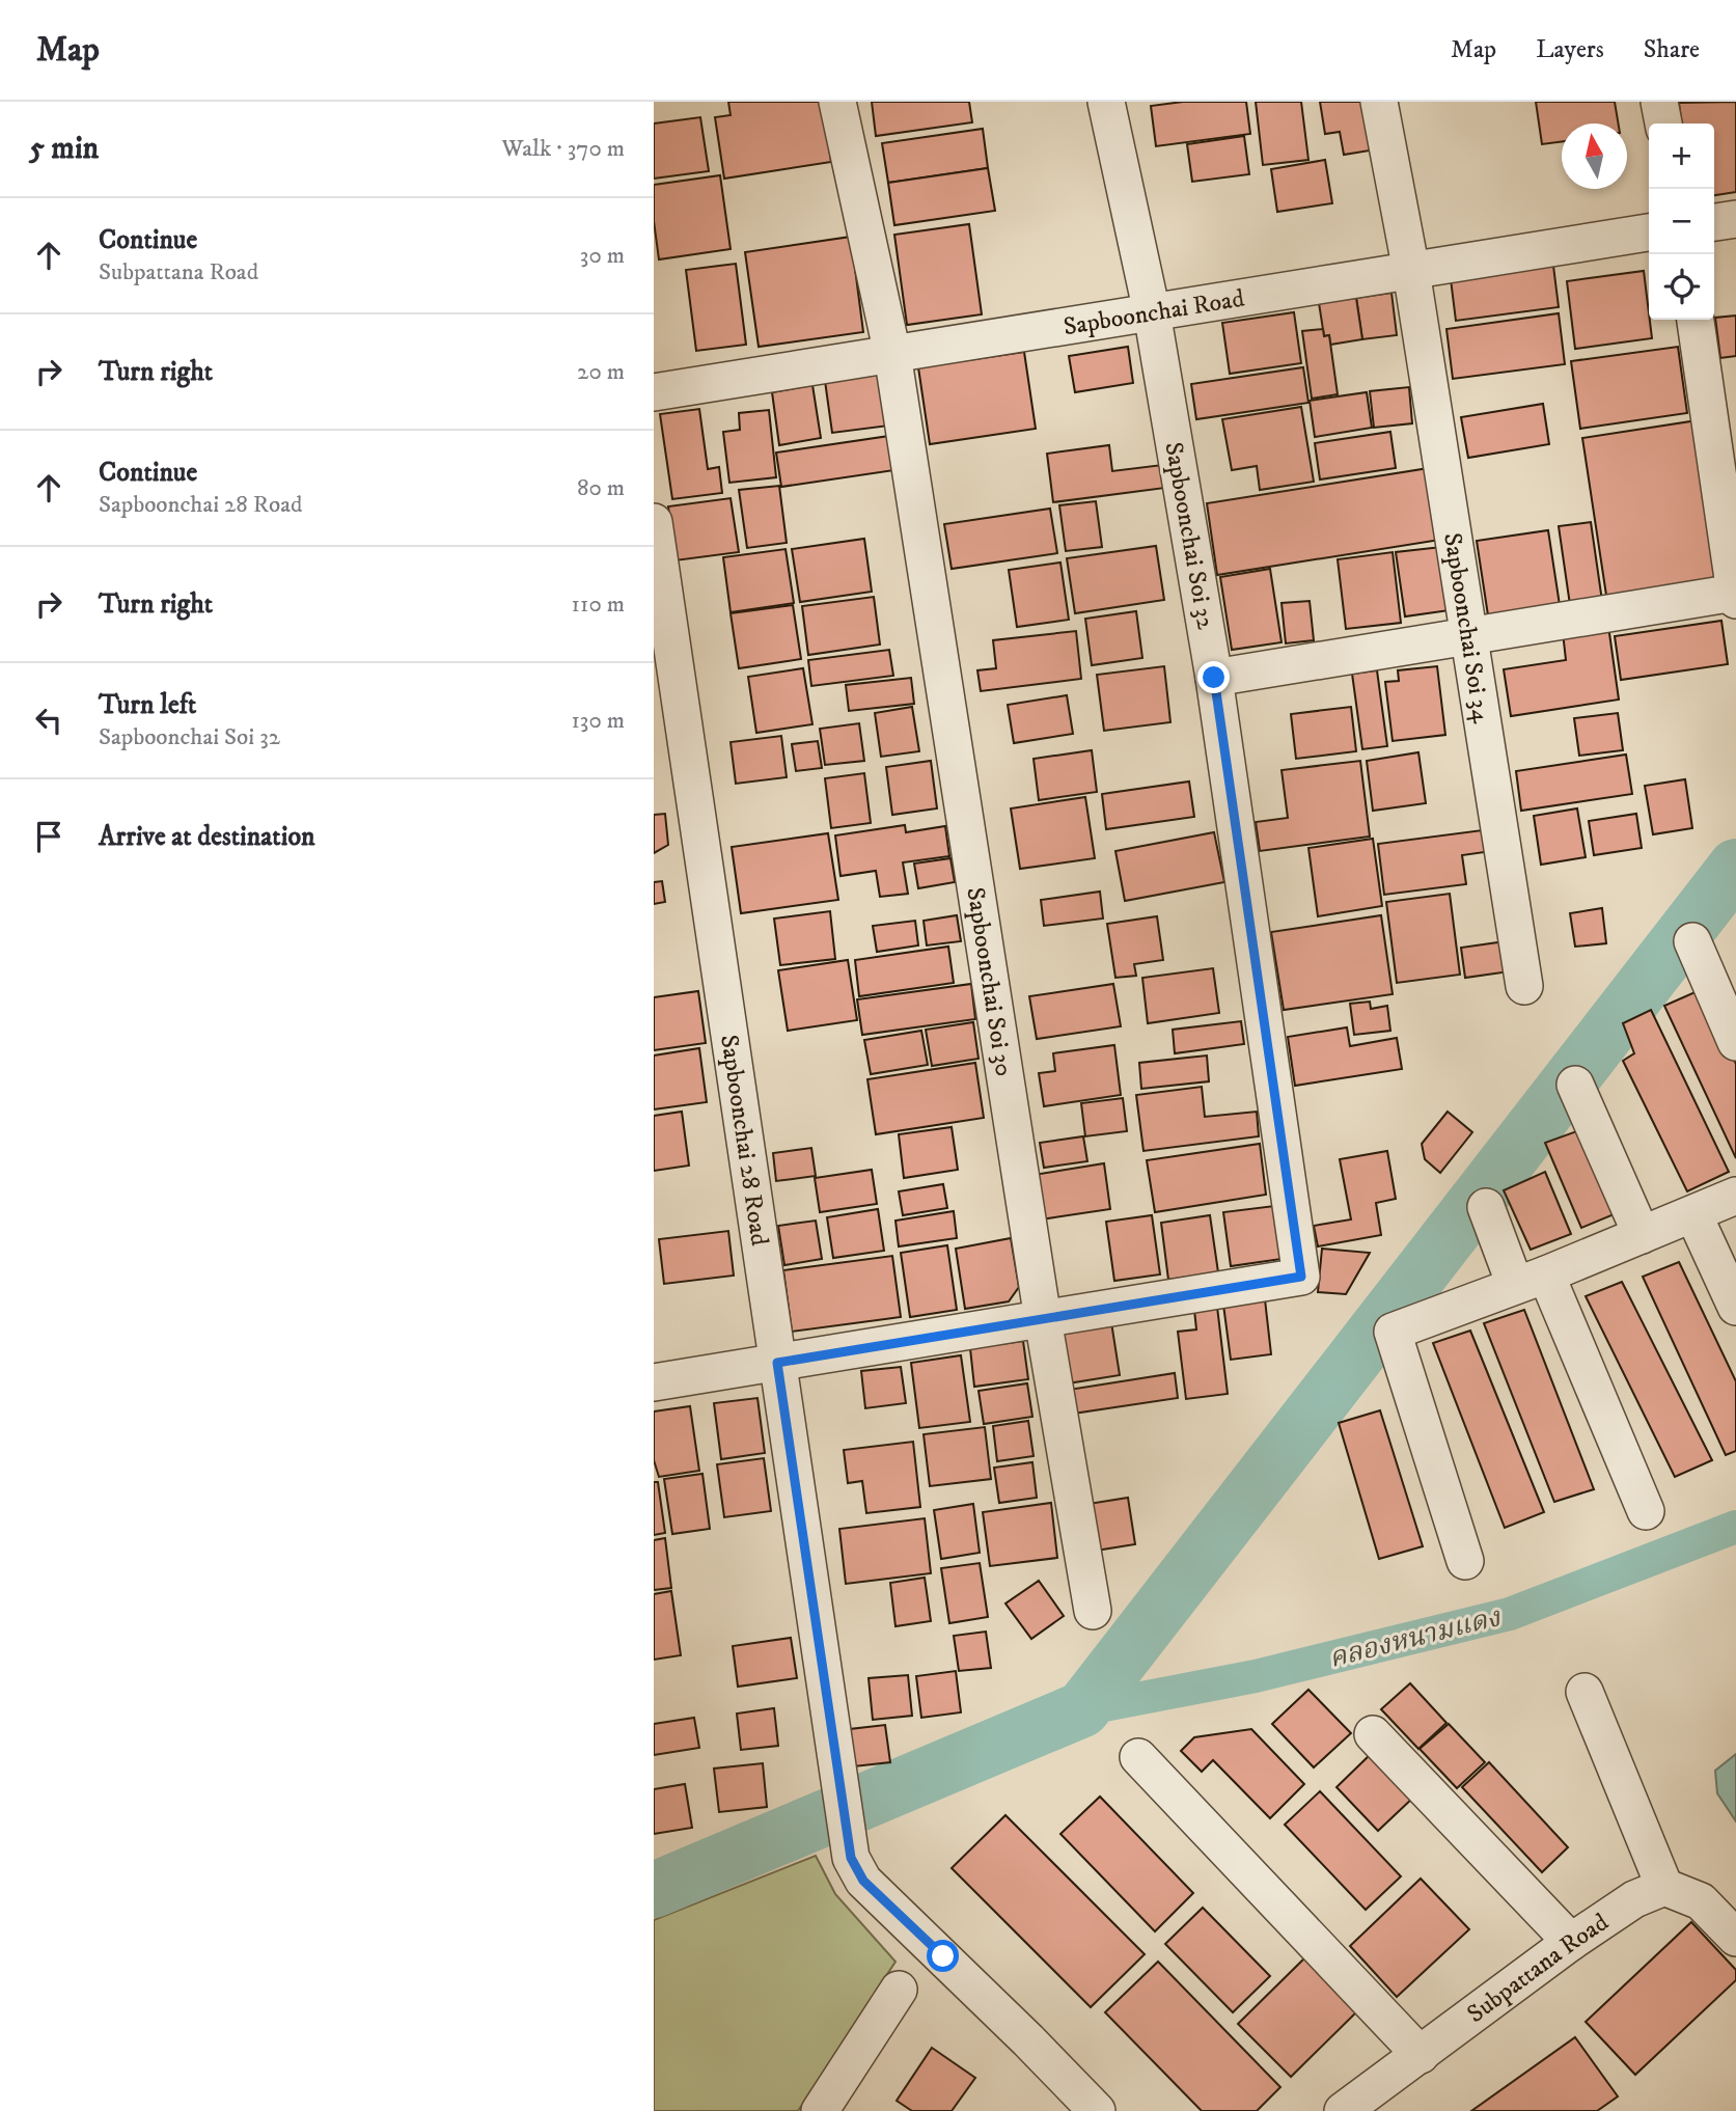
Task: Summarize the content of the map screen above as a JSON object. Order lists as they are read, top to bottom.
{
  "streets": {
    "street": [
      "Sapboonchai Road",
      "Sapboonchai Soi 32",
      "Sapboonchai Soi 34",
      "Sapboonchai Soi 30",
      "Sapboonchai 28 Road",
      "Subpattana Road"
    ]
  },
  "crossings": [
    ["Sapboonchai Road", "Sapboonchai Soi 32"],
    ["Sapboonchai Road", "Sapboonchai Soi 34"],
    ["Sapboonchai Road", "Sapboonchai Soi 30"],
    ["Sapboonchai Soi 32", "Sapboonchai Soi 30"]
  ],
  "water": ["คลองหนามแดง"],
  "north": "top",
  "page": {
    "header": "Map",
    "nav": ["Map", "Layers", "Share"],
    "heading": ["5 min", "Walk · 370 m"],
    "map_buttons": ["+", "−"],
    "list": [
      ["Continue", "Subpattana Road", "30 m"],
      ["Turn right", "20 m"],
      ["Continue", "Sapboonchai 28 Road", "80 m"],
      ["Turn right", "110 m"],
      ["Turn left", "Sapboonchai Soi 32", "130 m"],
      "Arrive at destination"
    ]
  }
}
